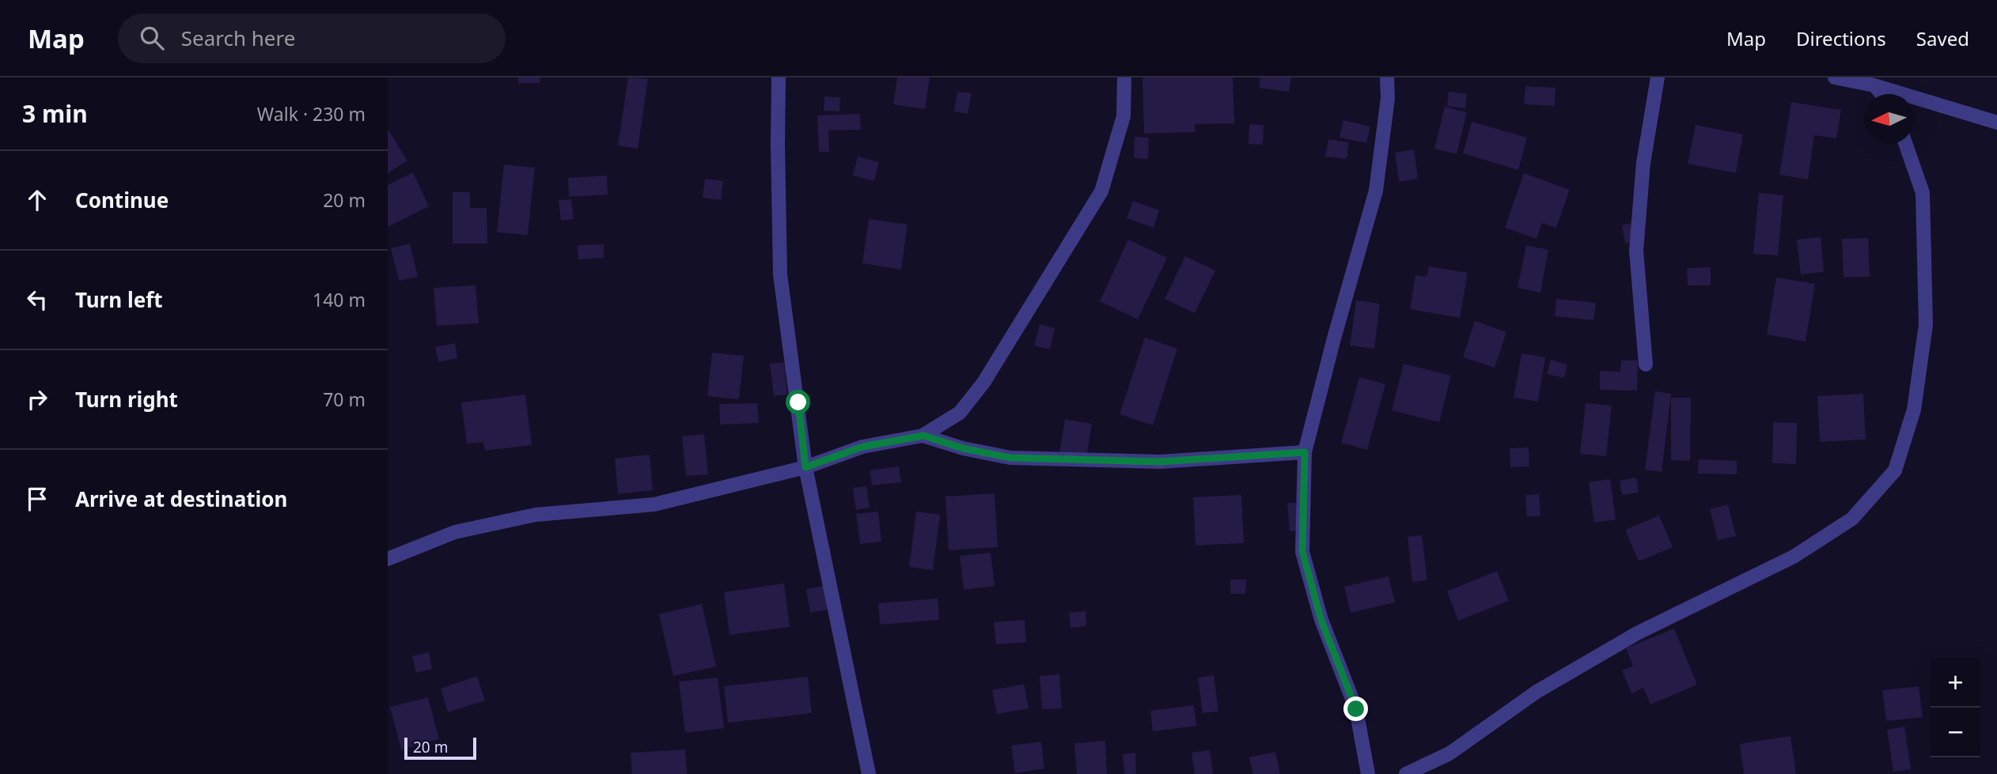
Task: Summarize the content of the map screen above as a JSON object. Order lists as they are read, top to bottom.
{
  "scale_bar": "20 m",
  "north": "left",
  "page": {
    "header": "Map",
    "search": "Search here",
    "nav": ["Map", "Directions", "Saved"],
    "heading": ["3 min", "Walk · 230 m"],
    "list": [
      ["Continue", "20 m"],
      ["Turn left", "140 m"],
      ["Turn right", "70 m"],
      "Arrive at destination"
    ],
    "map_buttons": ["+", "−"],
    "scale": "20 m"
  }
}
